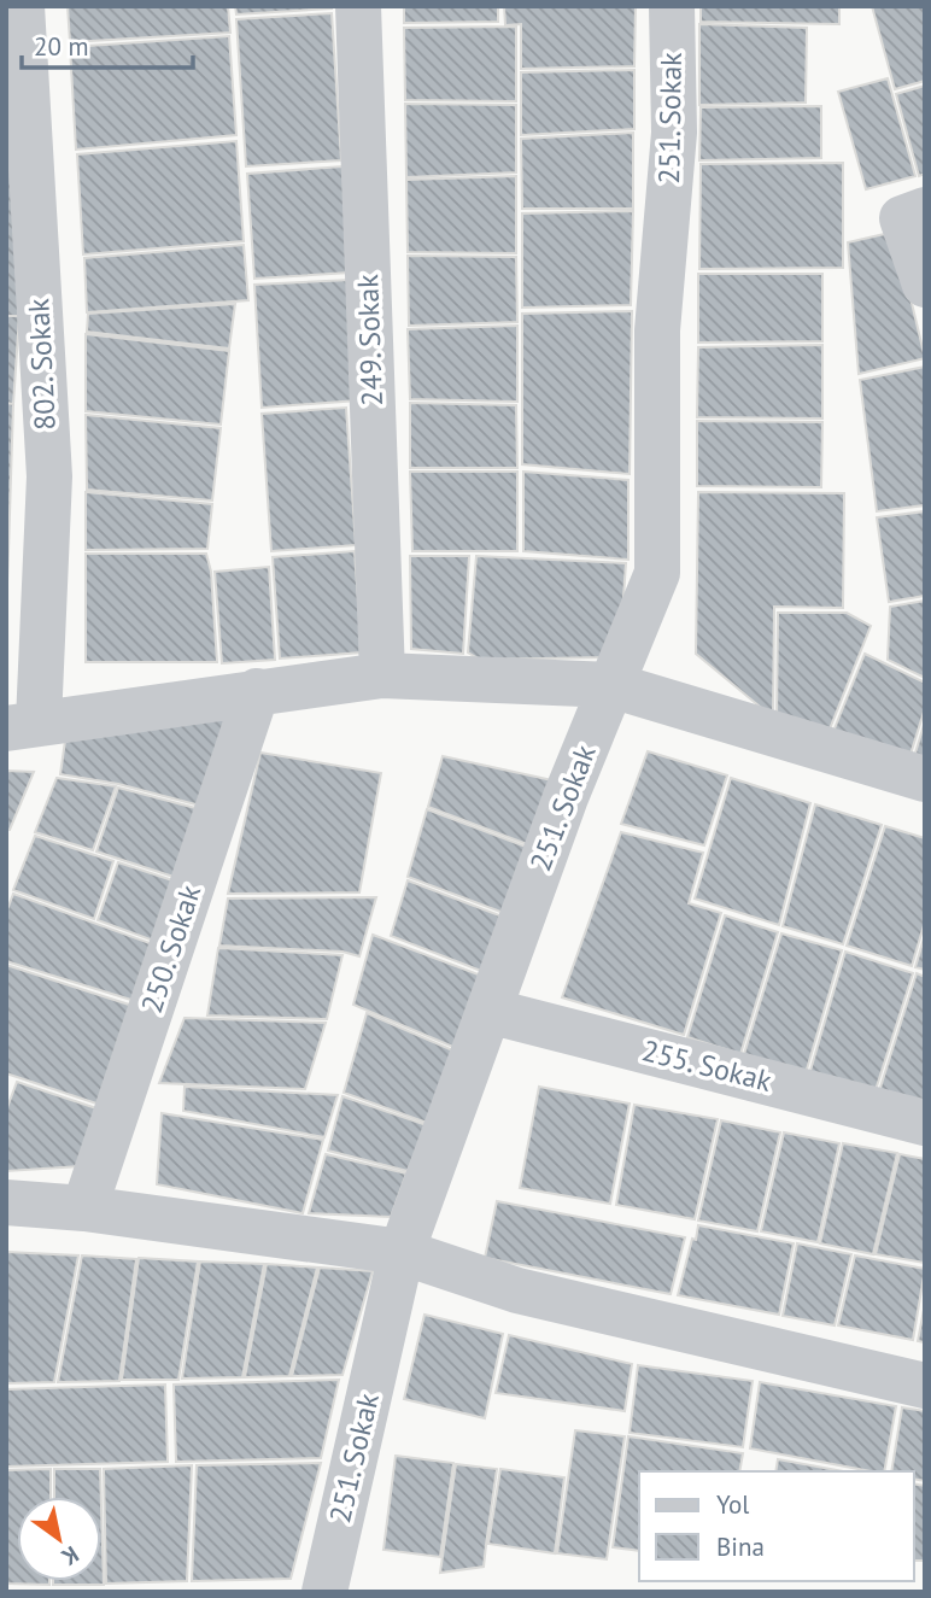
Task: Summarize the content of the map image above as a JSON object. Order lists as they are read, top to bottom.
{
  "streets": {
    "street": [
      "251. Sokak",
      "249. Sokak",
      "802. Sokak",
      "250. Sokak",
      "255. Sokak"
    ]
  },
  "crossings": [
    ["251. Sokak", "255. Sokak"]
  ],
  "legend": ["Yol", "Bina"],
  "scale_bar": "20 m",
  "north": "bottom right"
}
